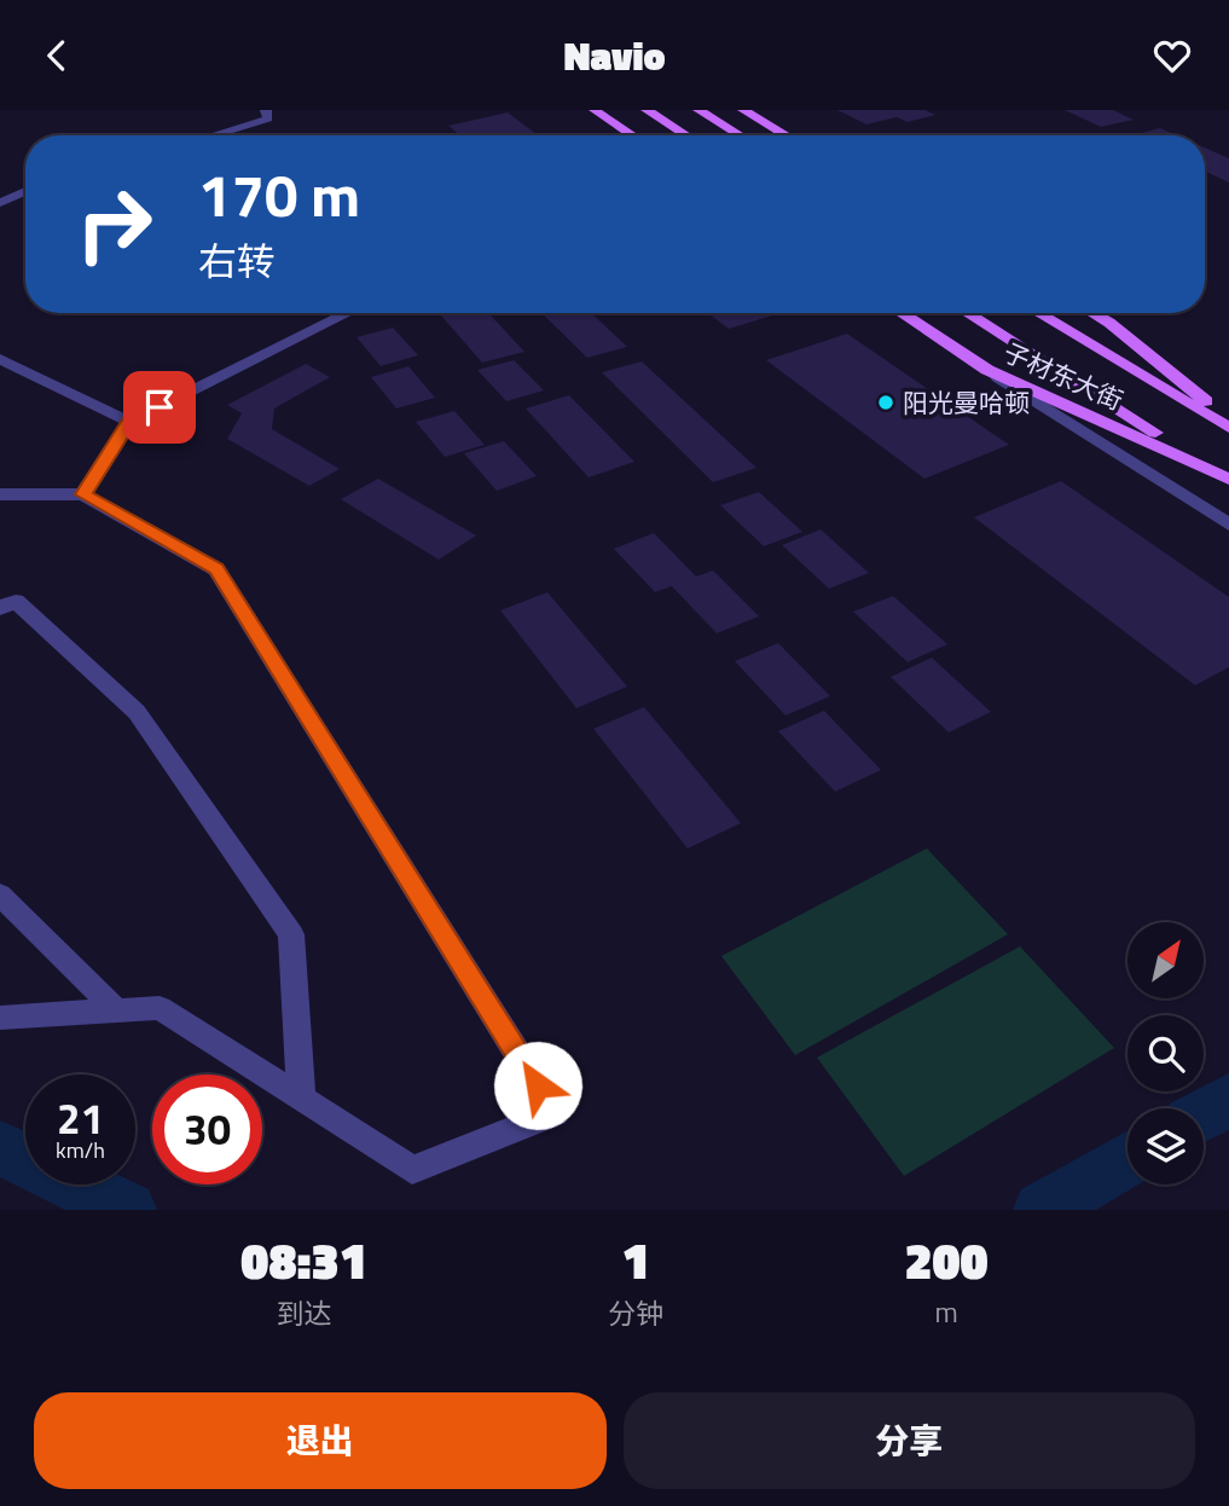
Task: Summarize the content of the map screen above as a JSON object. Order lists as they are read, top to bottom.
{
  "streets": {
    "main road": ["子材东大街"]
  },
  "places": ["阳光曼哈顿"],
  "north": "top right",
  "page": {
    "header": "Navio",
    "turn": ["170 m", "右转"],
    "speed": "21 km/h",
    "limit": "30",
    "eta": [
      "08:31",
      "到达",
      "1",
      "分钟",
      "200",
      "m"
    ],
    "buttons": ["退出", "分享"]
  }
}
